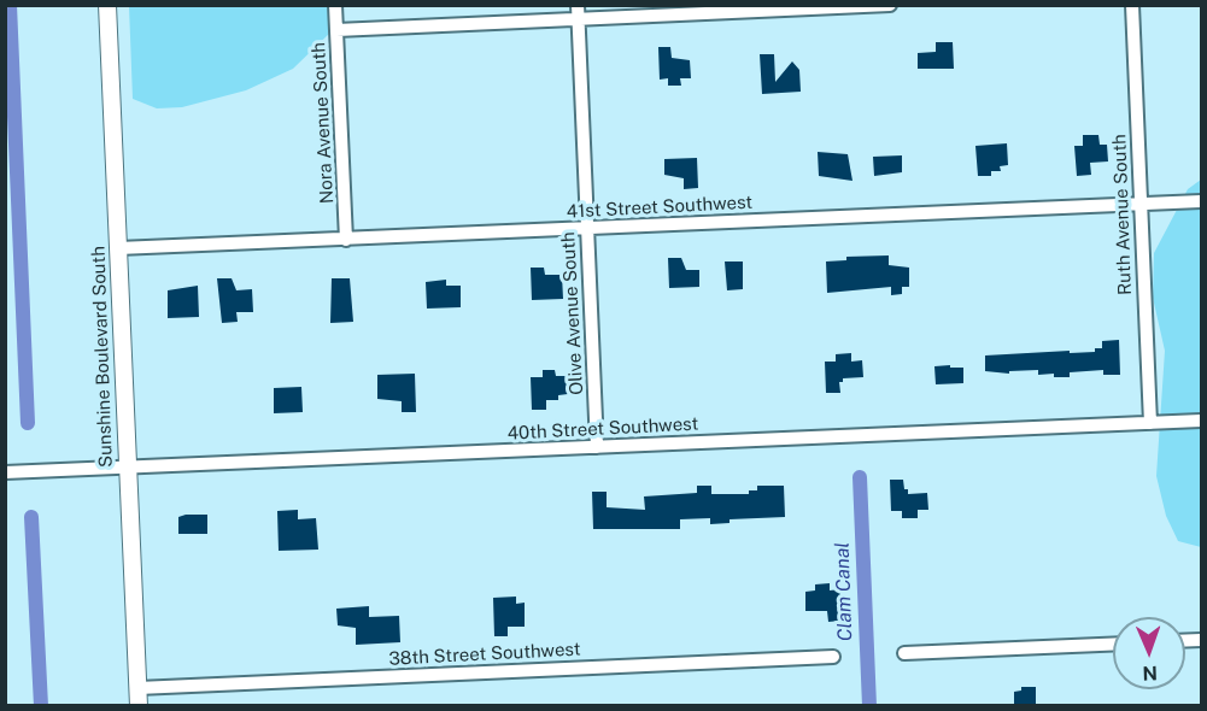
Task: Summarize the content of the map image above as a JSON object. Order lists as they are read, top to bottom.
{
  "streets": {
    "street": [
      "Nora Avenue South",
      "41st Street Southwest",
      "Ruth Avenue South",
      "Olive Avenue South",
      "Sunshine Boulevard South",
      "40th Street Southwest",
      "38th Street Southwest"
    ]
  },
  "crossings": [
    ["Nora Avenue South", "41st Street Southwest"],
    ["41st Street Southwest", "Ruth Avenue South"],
    ["41st Street Southwest", "Olive Avenue South"],
    ["41st Street Southwest", "Sunshine Boulevard South"],
    ["Ruth Avenue South", "40th Street Southwest"],
    ["Olive Avenue South", "40th Street Southwest"],
    ["Sunshine Boulevard South", "40th Street Southwest"],
    ["Sunshine Boulevard South", "38th Street Southwest"]
  ],
  "water": ["Clam Canal"],
  "north": "bottom"
}
